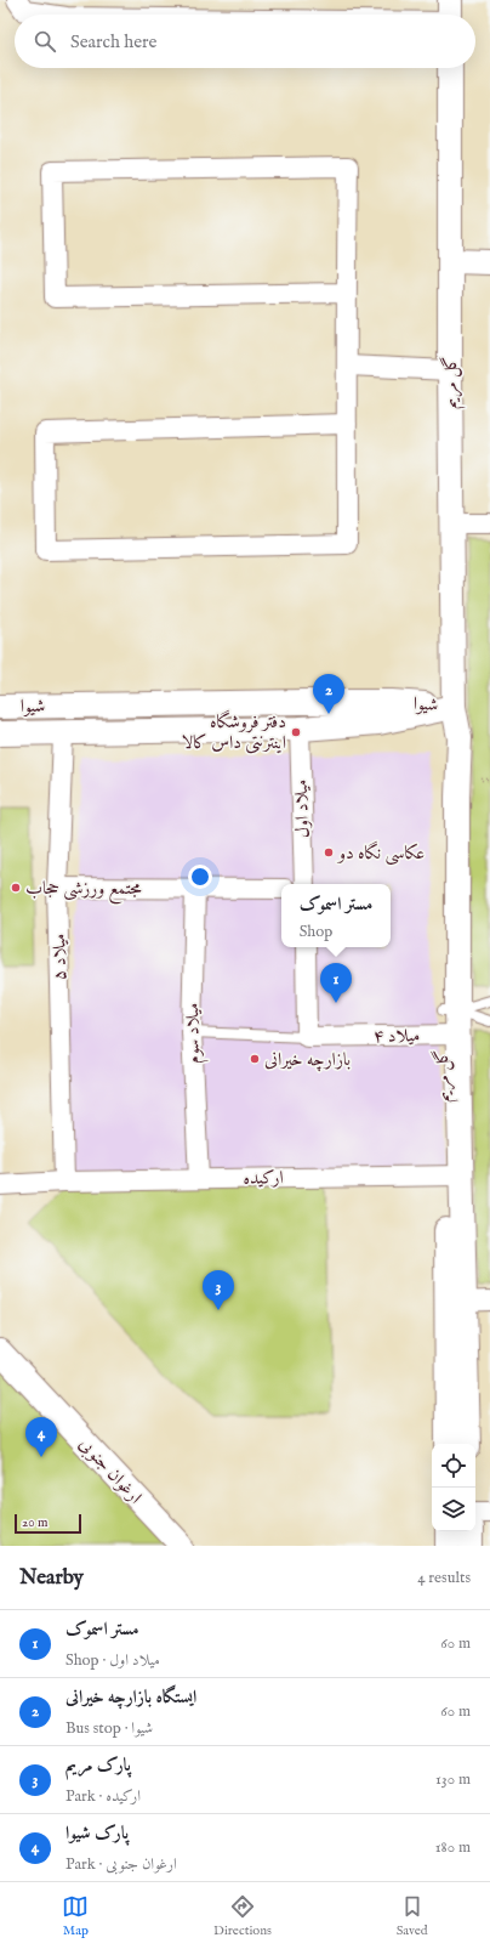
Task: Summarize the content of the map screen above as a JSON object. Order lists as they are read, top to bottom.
{
  "streets": {
    "street": [
      "گل مریم",
      "شیوا",
      "میلاد اول",
      "میلاد ۵",
      "میلاد سوم",
      "میلاد ۴",
      "ارکیده",
      "ارغوان جنوبی"
    ]
  },
  "crossings": [
    ["گل مریم", "شیوا"],
    ["گل مریم", "میلاد ۴"],
    ["گل مریم", "ارکیده"],
    ["شیوا", "میلاد اول"],
    ["شیوا", "میلاد ۵"],
    ["میلاد ۵", "ارکیده"],
    ["میلاد سوم", "ارکیده"]
  ],
  "places": [
    "دفتر فروشگاه اینترنتی داس کالا",
    "عکاسی نگاه دو",
    "مجتمع ورزشی حجاب",
    "بازارچه خیرانی"
  ],
  "scale_bar": "20 m",
  "page": {
    "search": "Search here",
    "pins": [
      "2",
      "1",
      "3",
      "4"
    ],
    "popup": ["مستر اسموک", "Shop"],
    "scale": "20 m",
    "heading": ["Nearby", "4 results"],
    "list": [
      {
        "mark": "1",
        "name": "مستر اسموک",
        "note": "Shop · میلاد اول",
        "value": "60 m"
      },
      {
        "mark": "2",
        "name": "ایستگاه بازارچه خیرانی",
        "note": "Bus stop · شیوا",
        "value": "60 m"
      },
      {
        "mark": "3",
        "name": "پارک مریم",
        "note": "Park · ارکیده",
        "value": "130 m"
      },
      {
        "mark": "4",
        "name": "پارک شیوا",
        "note": "Park · ارغوان جنوبی",
        "value": "180 m"
      }
    ],
    "nav": ["Map", "Directions", "Saved"]
  }
}
